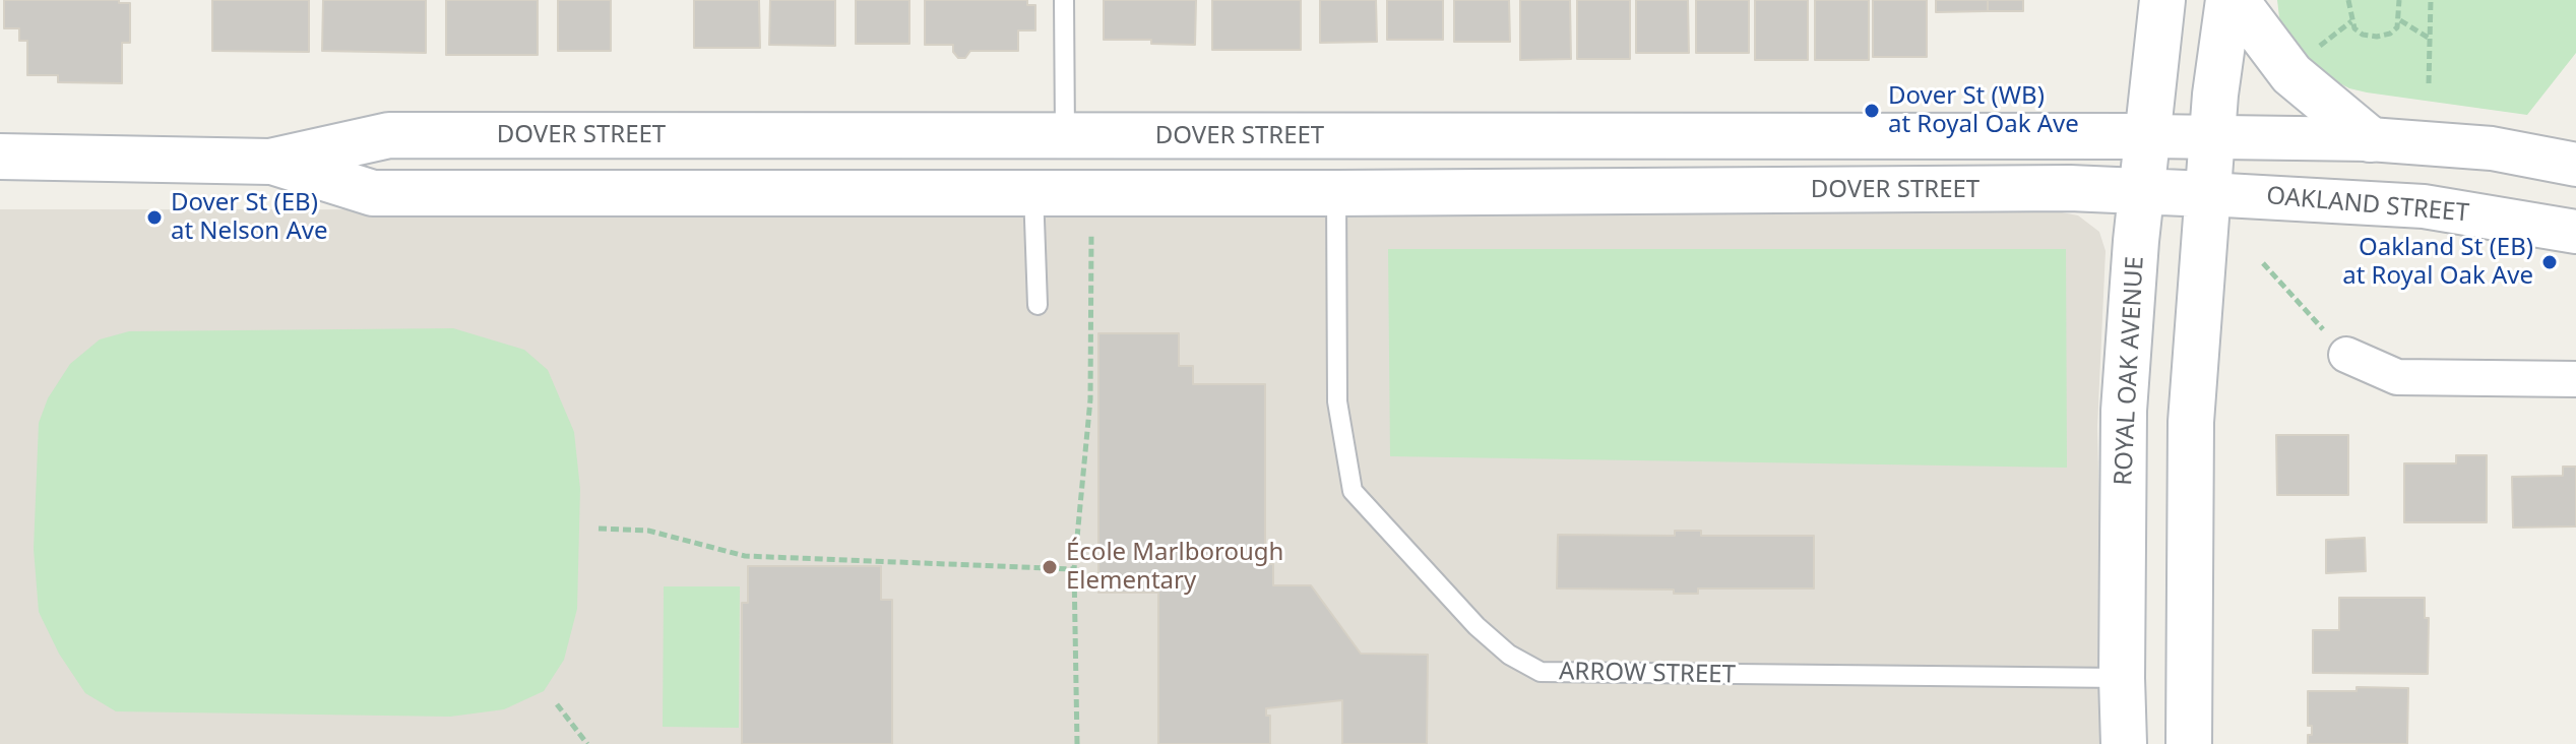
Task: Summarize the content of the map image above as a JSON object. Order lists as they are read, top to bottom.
{
  "streets": {
    "main road": ["DOVER STREET", "ROYAL OAK AVENUE"],
    "street": ["OAKLAND STREET"],
    "lane": ["ARROW STREET"]
  },
  "crossings": [
    ["DOVER STREET", "OAKLAND STREET"],
    ["DOVER STREET", "ROYAL OAK AVENUE"],
    ["DOVER STREET", "ARROW STREET"],
    ["ROYAL OAK AVENUE", "ARROW STREET"]
  ],
  "places": [
    "Dover St (WB) at Royal Oak Ave",
    "Dover St (EB) at Nelson Ave",
    "Oakland St (EB) at Royal Oak Ave",
    "École Marlborough Elementary"
  ]
}
